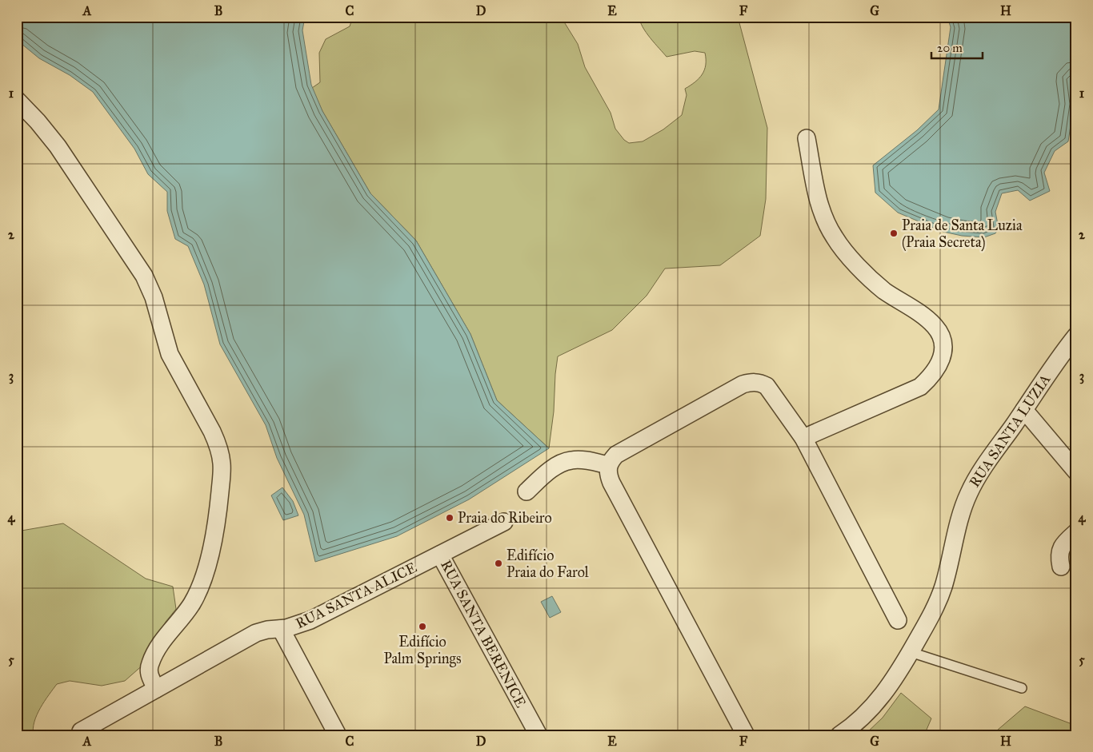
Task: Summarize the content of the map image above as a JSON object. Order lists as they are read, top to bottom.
{
  "streets": {
    "street": ["RUA SANTA LUZIA", "RUA SANTA ALICE", "RUA SANTA BERENICE"]
  },
  "crossings": [
    ["RUA SANTA ALICE", "RUA SANTA BERENICE"]
  ],
  "places": [
    "Praia de Santa Luzia (Praia Secreta)",
    "Praia do Ribeiro",
    "Edifício Praia do Farol",
    "Edifício Palm Springs"
  ],
  "scale_bar": "20 m",
  "grid": {
    "columns": [
      "A",
      "B",
      "C",
      "D",
      "E",
      "F",
      "G",
      "H"
    ],
    "rows": [
      "1",
      "2",
      "3",
      "4",
      "5"
    ]
  }
}
